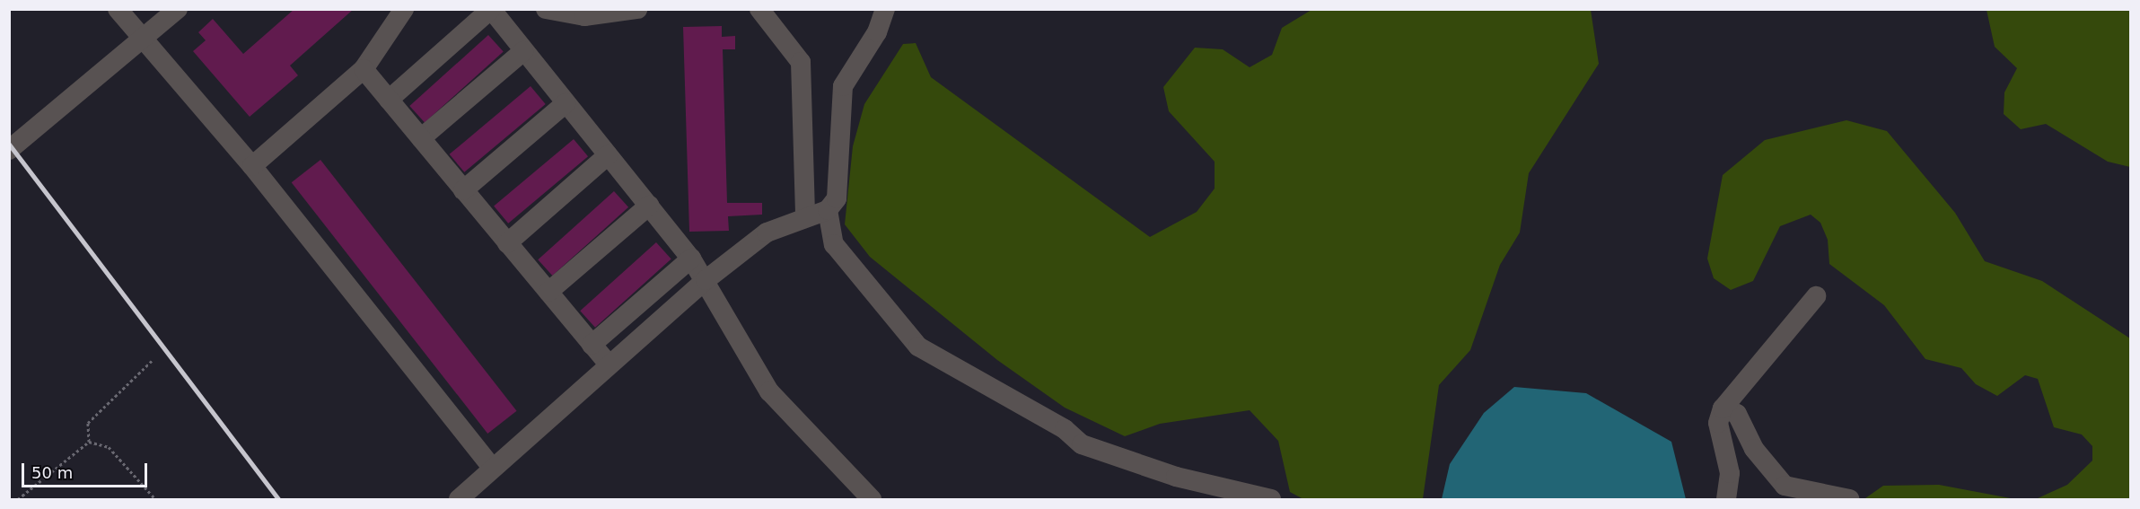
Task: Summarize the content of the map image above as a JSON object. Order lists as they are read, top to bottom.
{
  "scale_bar": "50 m"
}
